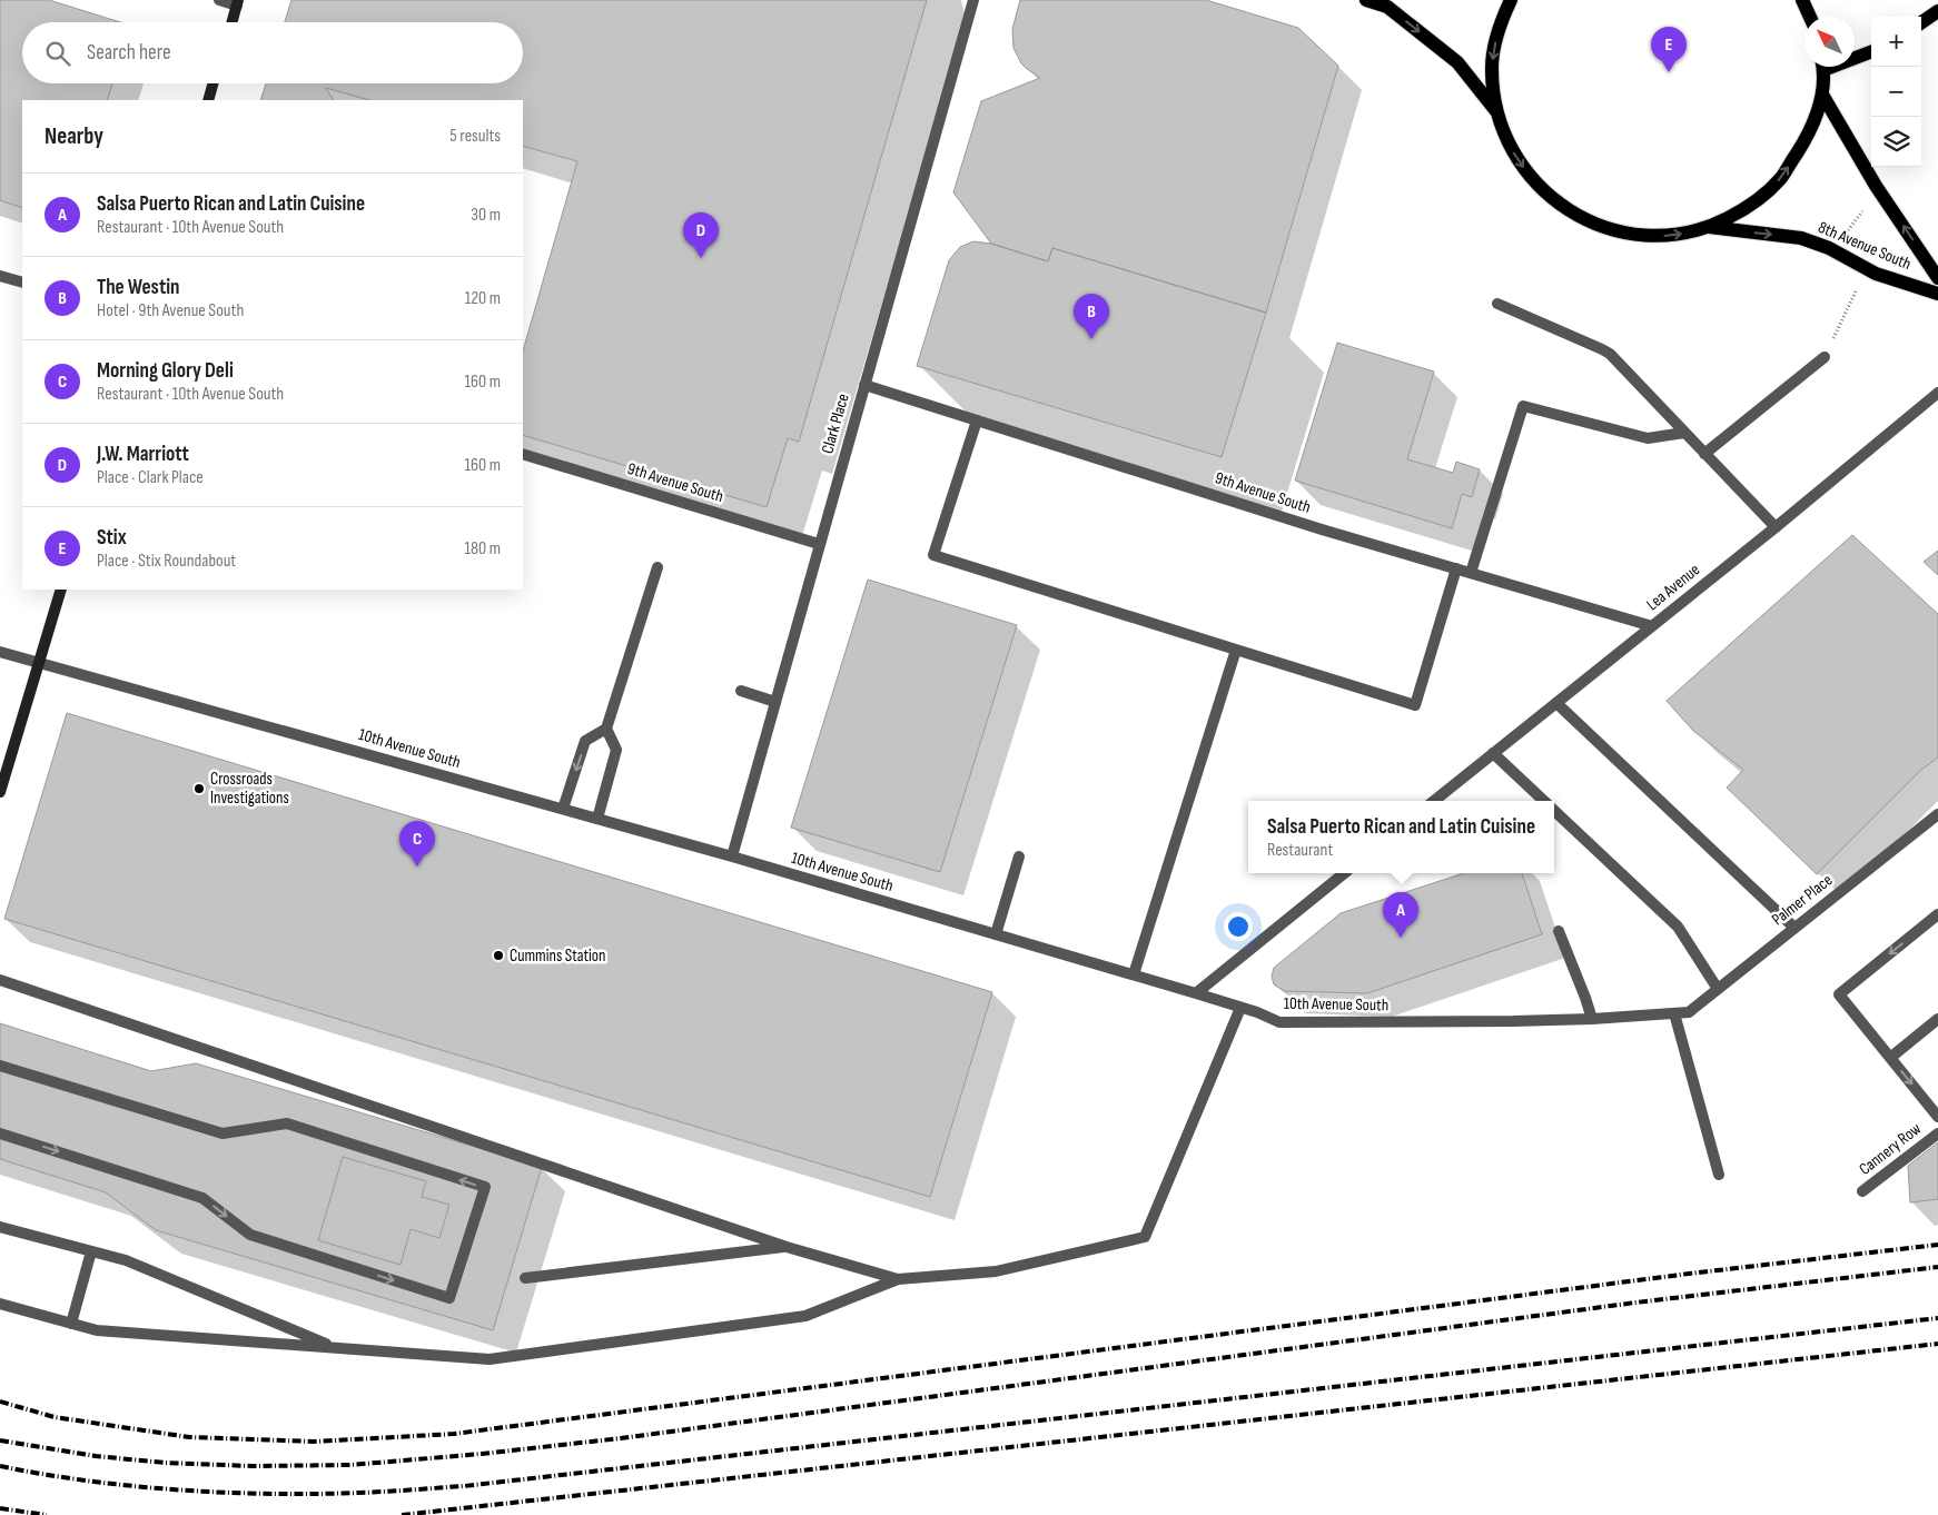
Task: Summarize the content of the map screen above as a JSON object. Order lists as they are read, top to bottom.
{
  "streets": {
    "main road": ["8th Avenue South"],
    "street": [
      "Clark Place",
      "9th Avenue South",
      "Lea Avenue",
      "10th Avenue South",
      "Palmer Place",
      "Cannery Row"
    ]
  },
  "crossings": [
    ["Clark Place", "9th Avenue South"],
    ["Clark Place", "10th Avenue South"],
    ["9th Avenue South", "Lea Avenue"],
    ["10th Avenue South", "Palmer Place"]
  ],
  "places": ["Crossroads Investigations", "Cummins Station"],
  "north": "top left",
  "page": {
    "map_buttons": ["+", "−"],
    "search": "Search here",
    "pins": [
      "E",
      "D",
      "B",
      "C",
      "A"
    ],
    "heading": ["Nearby", "5 results"],
    "list": [
      {
        "mark": "A",
        "name": "Salsa Puerto Rican and Latin Cuisine",
        "note": "Restaurant · 10th Avenue South",
        "value": "30 m"
      },
      {
        "mark": "B",
        "name": "The Westin",
        "note": "Hotel · 9th Avenue South",
        "value": "120 m"
      },
      {
        "mark": "C",
        "name": "Morning Glory Deli",
        "note": "Restaurant · 10th Avenue South",
        "value": "160 m"
      },
      {
        "mark": "D",
        "name": "J.W. Marriott",
        "note": "Place · Clark Place",
        "value": "160 m"
      },
      {
        "mark": "E",
        "name": "Stix",
        "note": "Place · Stix Roundabout",
        "value": "180 m"
      }
    ],
    "popup": ["Salsa Puerto Rican and Latin Cuisine", "Restaurant"]
  }
}
